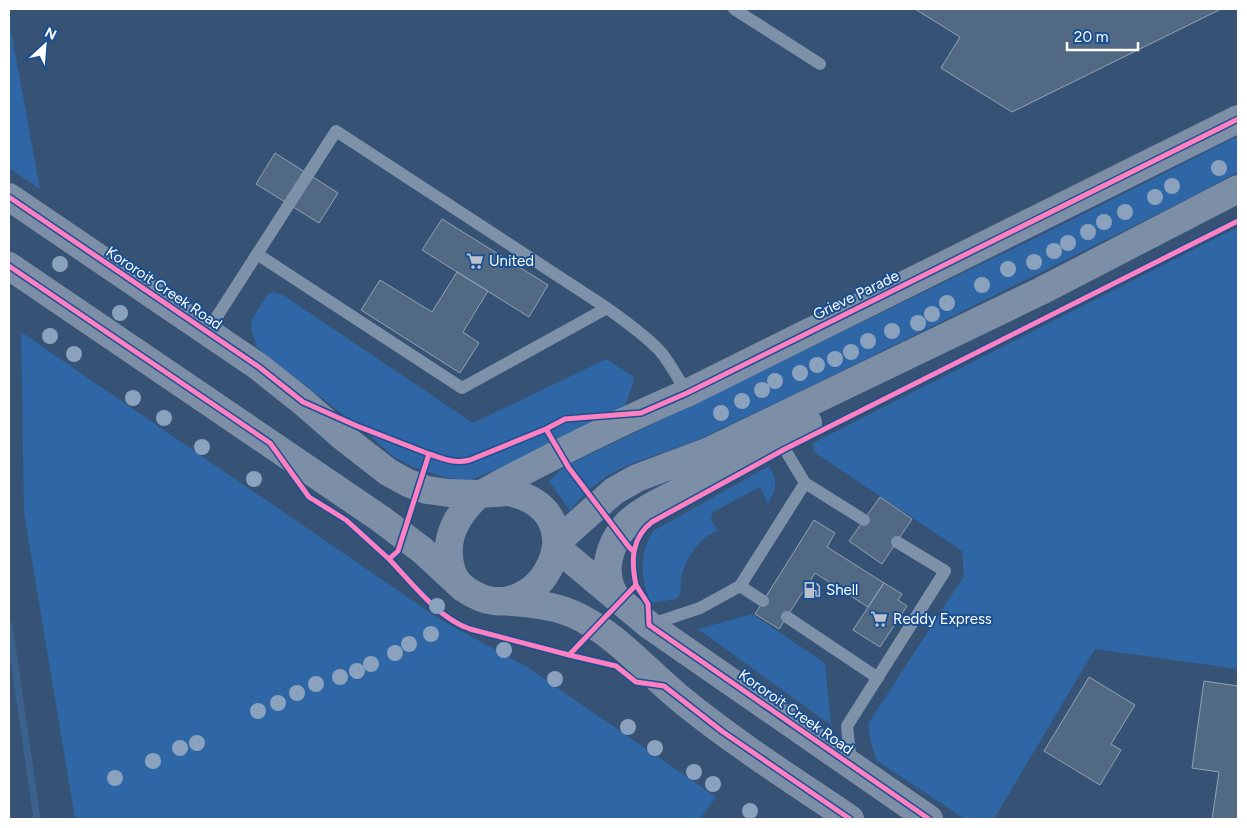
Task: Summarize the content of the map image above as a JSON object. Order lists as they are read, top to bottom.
{
  "streets": {
    "main road": ["Kororoit Creek Road", "Grieve Parade"]
  },
  "crossings": [
    ["Kororoit Creek Road", "Grieve Parade"]
  ],
  "places": {
    "supermarket": ["United", "Reddy Express"],
    "fuel station": ["Shell"]
  },
  "scale_bar": "20 m",
  "north": "top right"
}
